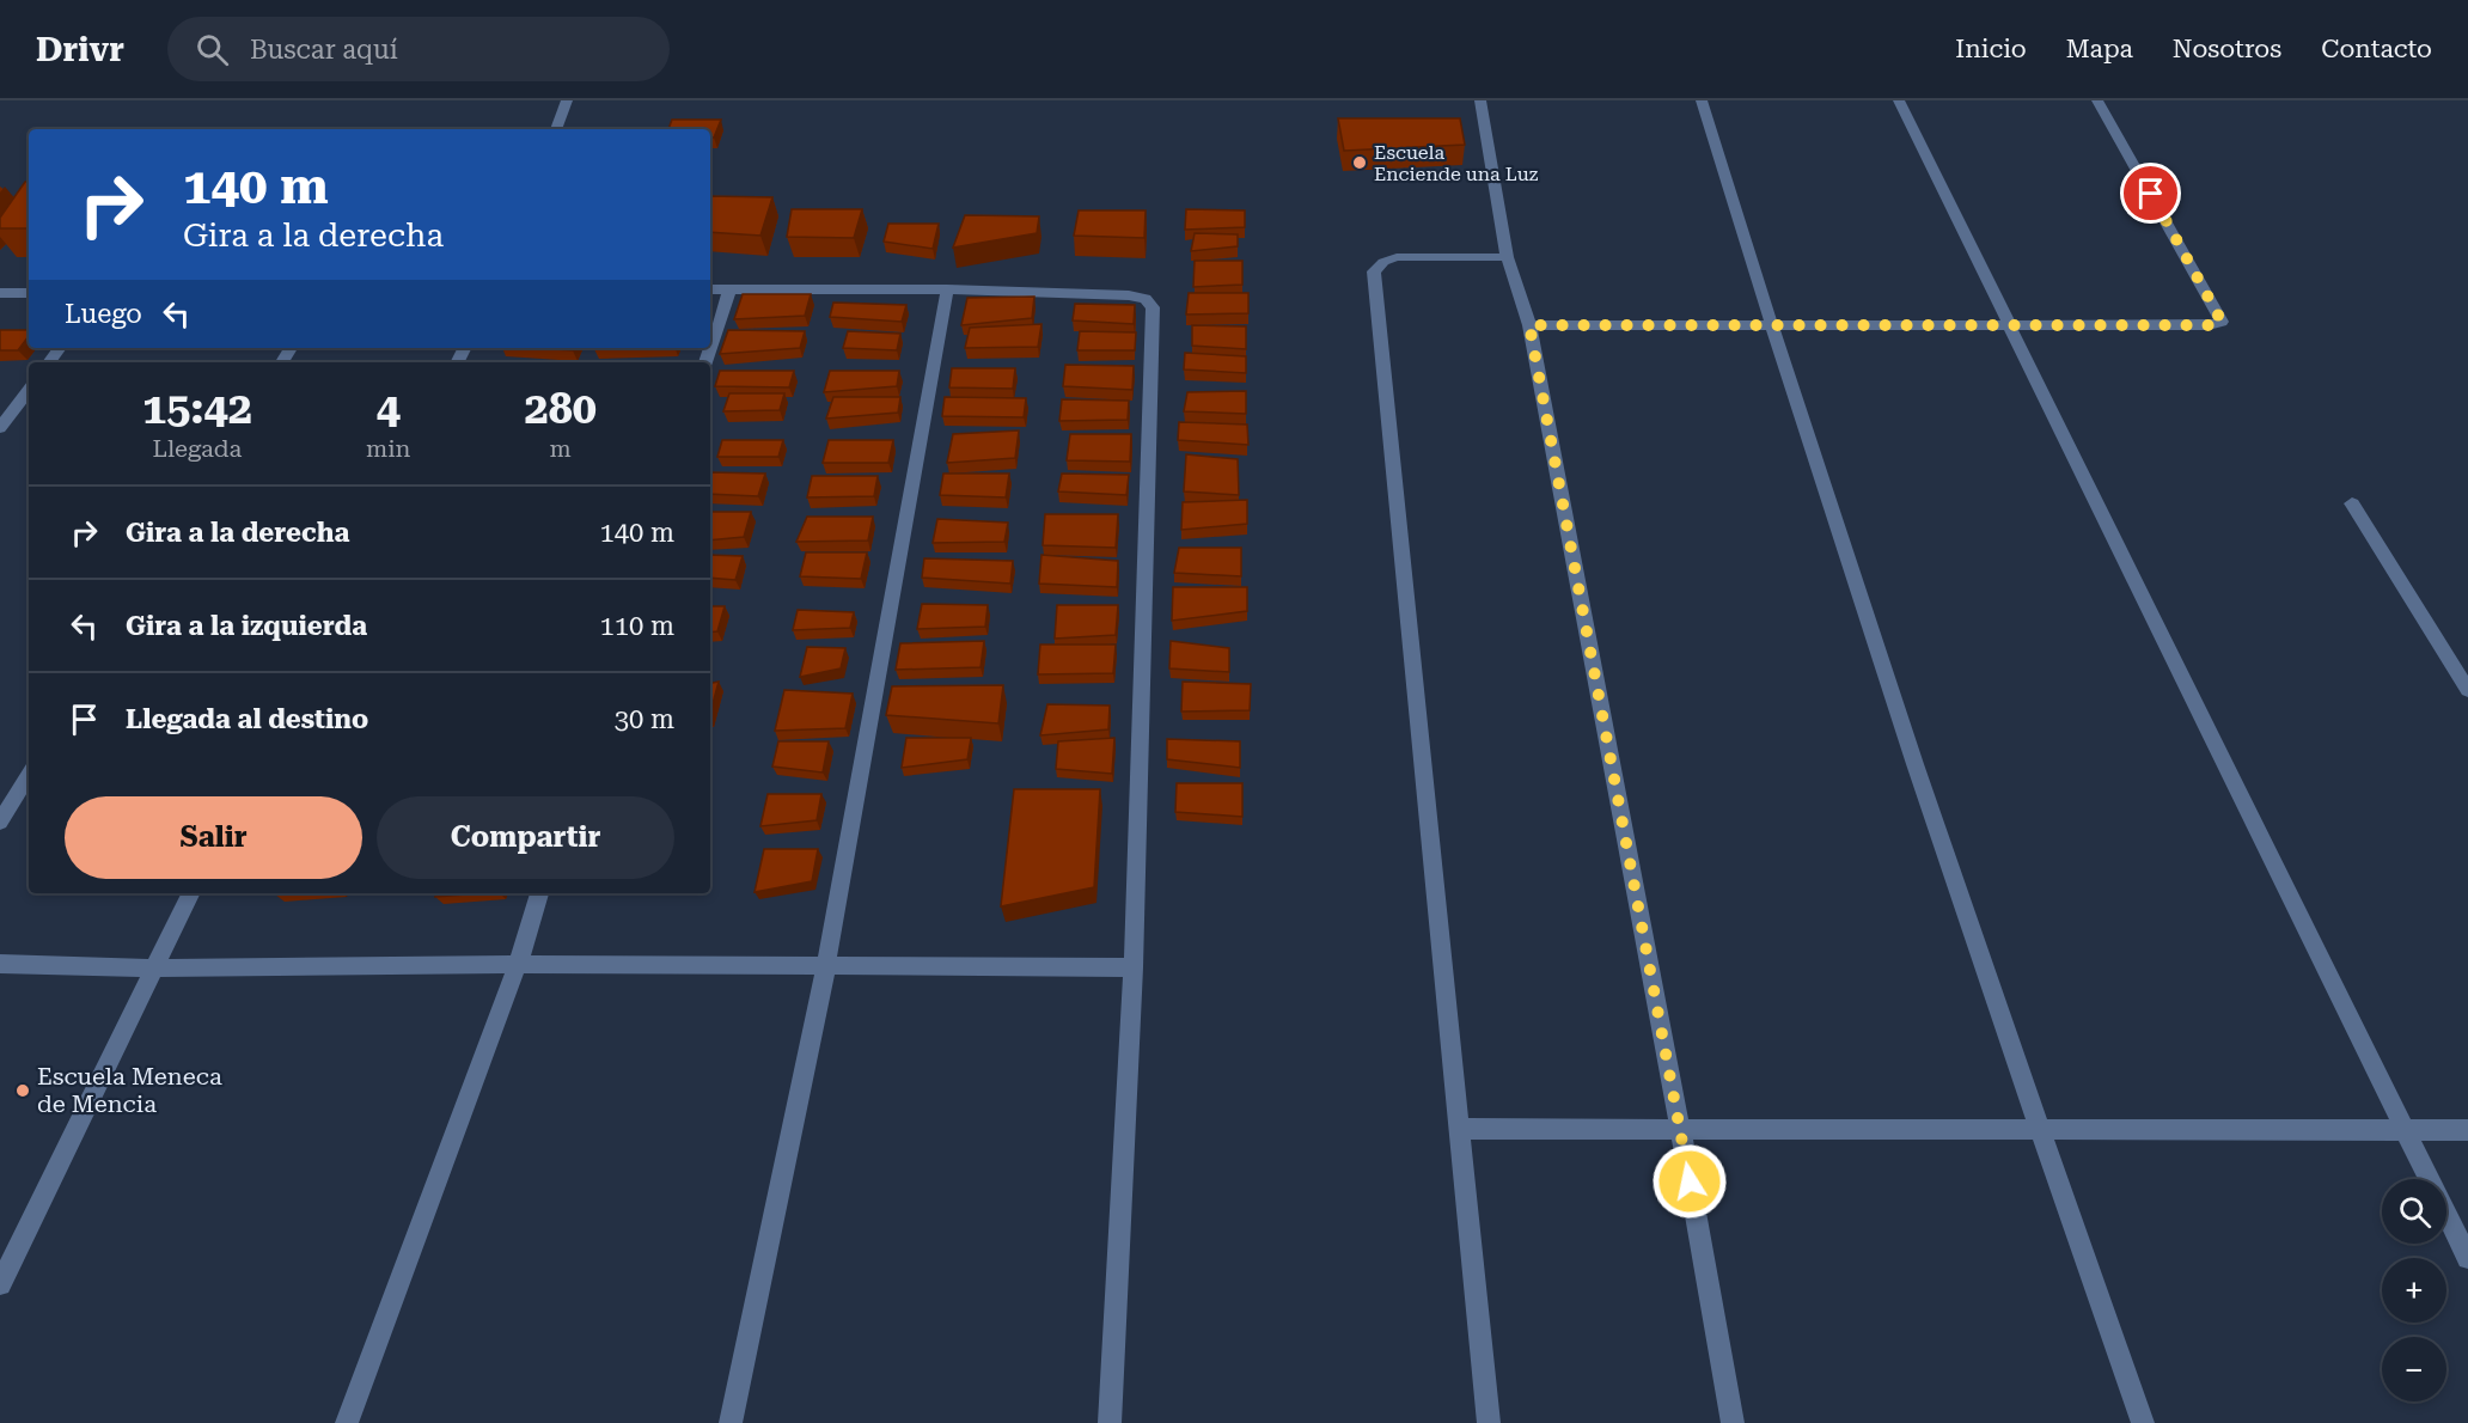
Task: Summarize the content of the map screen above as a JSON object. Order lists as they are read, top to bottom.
{
  "places": ["Escuela Enciende una Luz", "Escuela Meneca de Mencia"],
  "page": {
    "header": "Drivr",
    "search": "Buscar aquí",
    "nav": [
      "Inicio",
      "Mapa",
      "Nosotros",
      "Contacto"
    ],
    "turn": ["140 m", "Gira a la derecha"],
    "then": "Luego",
    "eta": [
      "15:42",
      "Llegada",
      "4",
      "min",
      "280",
      "m"
    ],
    "list": [
      {
        "name": "Gira a la derecha",
        "value": "140 m"
      },
      {
        "name": "Gira a la izquierda",
        "value": "110 m"
      },
      {
        "name": "Llegada al destino",
        "value": "30 m"
      }
    ],
    "buttons": ["Salir", "Compartir"],
    "map_buttons": ["+", "−"]
  }
}
